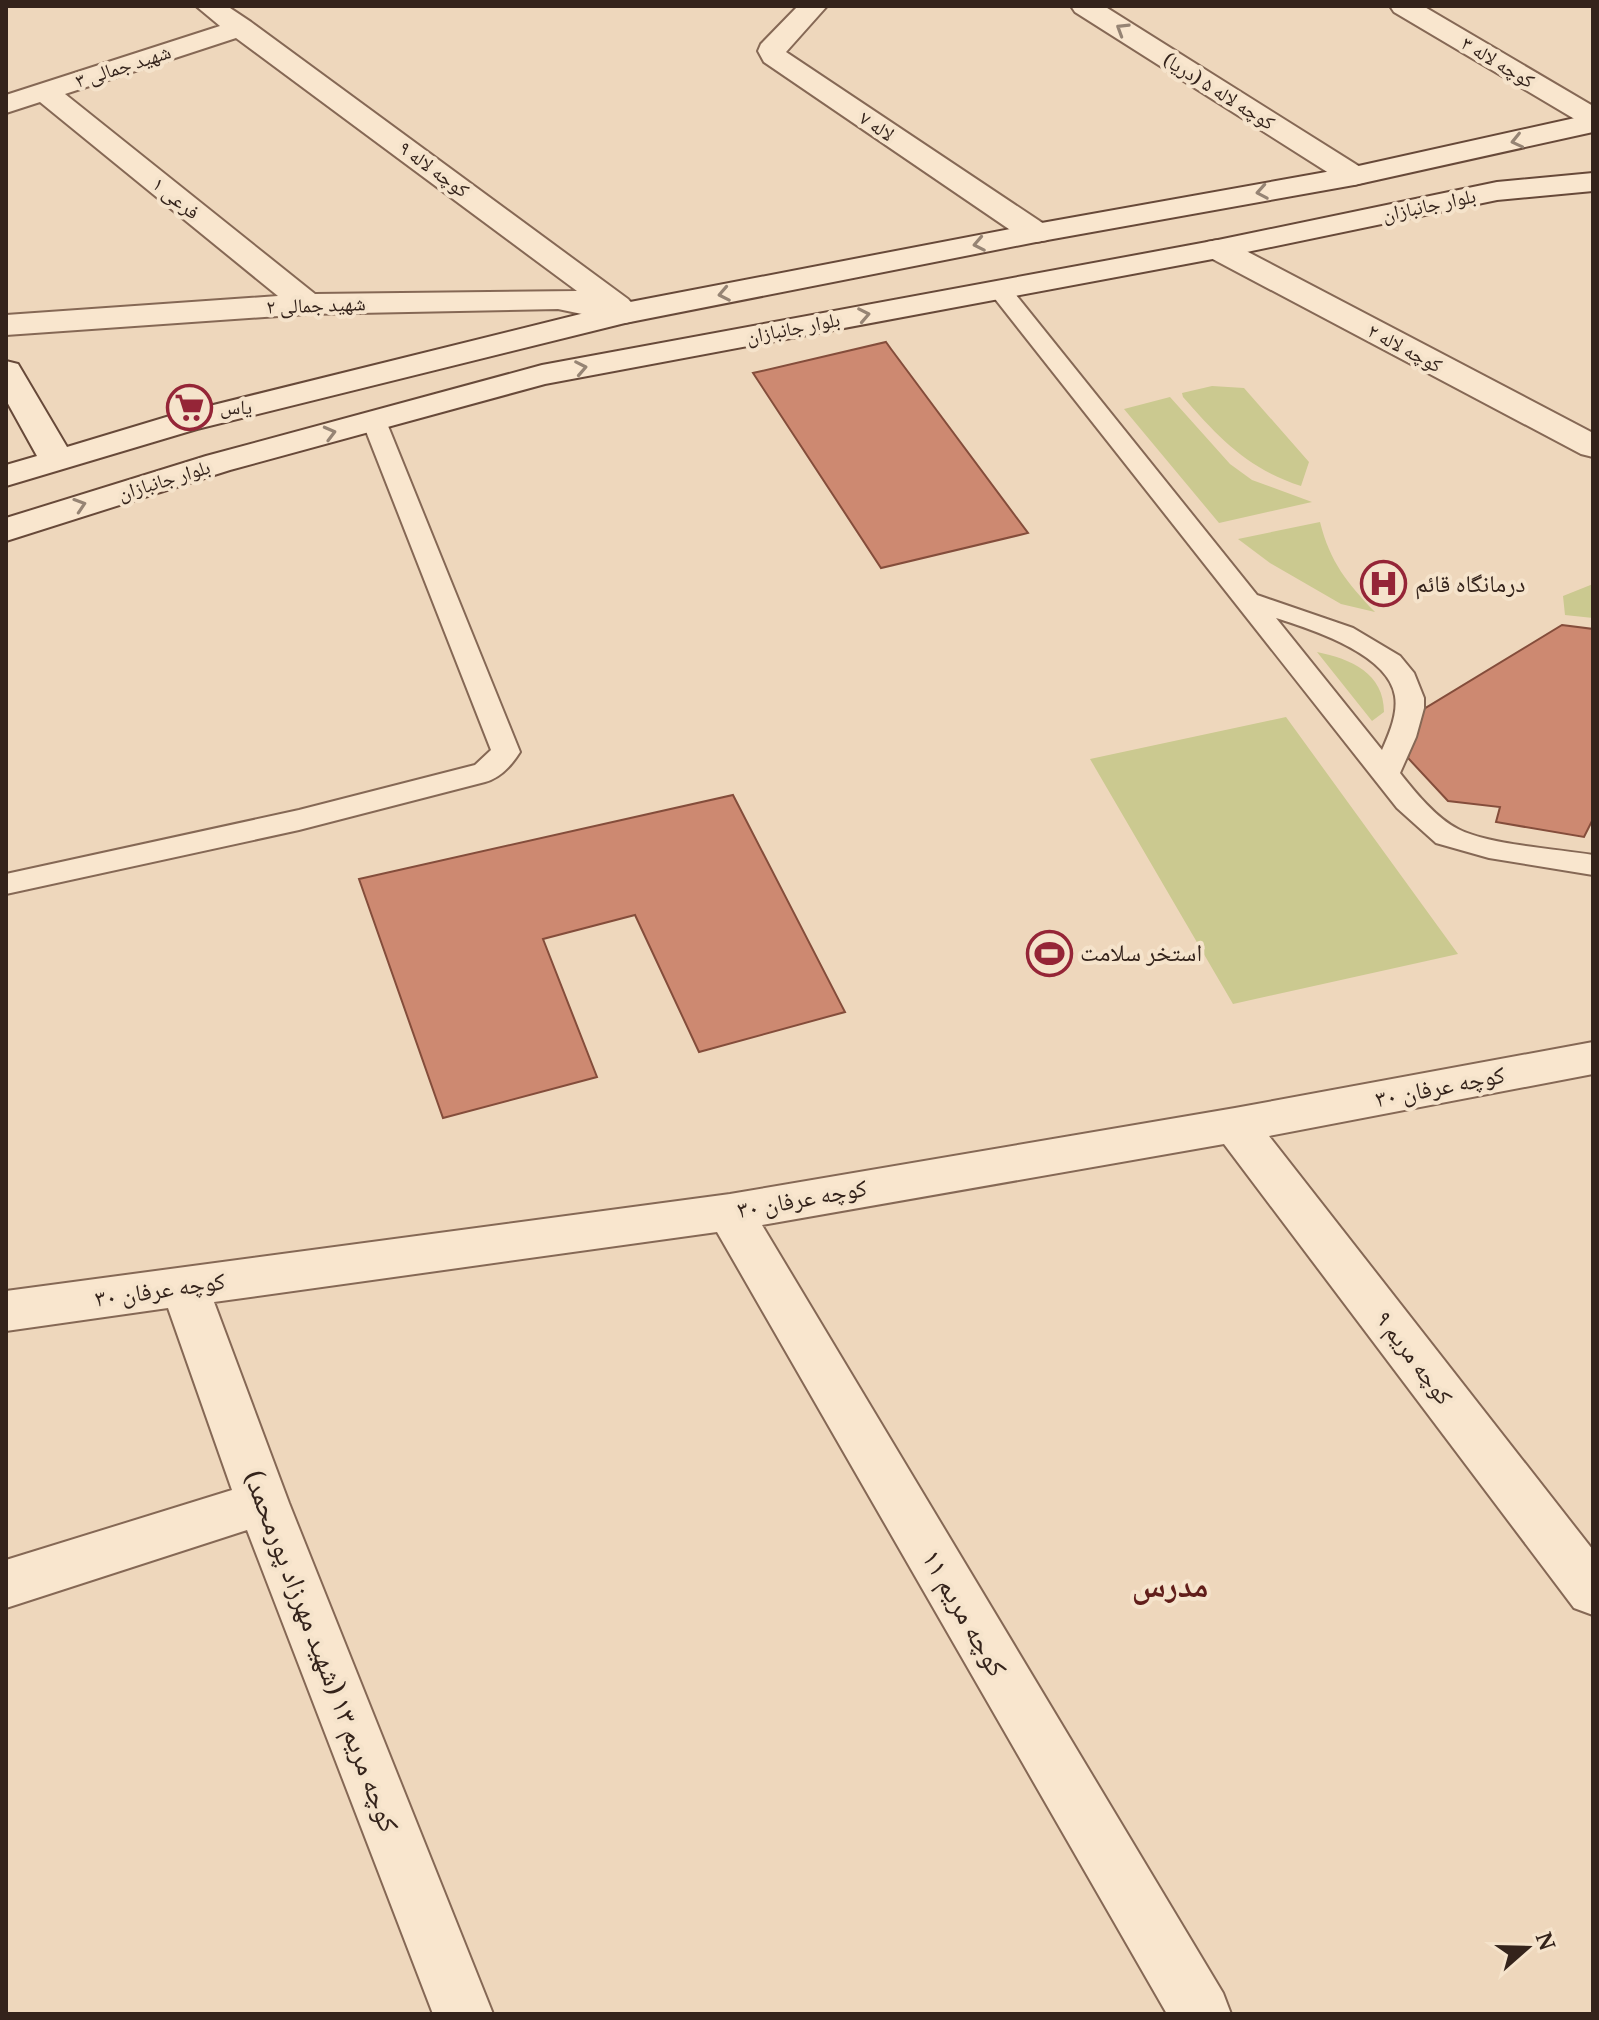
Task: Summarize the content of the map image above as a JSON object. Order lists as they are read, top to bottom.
{
  "streets": {
    "street": [
      "کوچه لاله ۳",
      "شهید جمالی ۳",
      "کوچه لاله ۵ (دریا)",
      "لاله ۷",
      "کوچه لاله ۹",
      "فرعی ۱",
      "بلوار جانبازان",
      "شهید جمالی ۲",
      "کوچه لاله ۲",
      "کوچه عرفان ۳۰",
      "کوچه مریم ۹",
      "کوچه مریم ۱۱",
      "کوچه مریم ۱۳ (شهید مهرزاد پورمحمد)"
    ]
  },
  "crossings": [
    ["کوچه لاله ۳", "بلوار جانبازان"],
    ["شهید جمالی ۳", "کوچه لاله ۹"],
    ["شهید جمالی ۳", "فرعی ۱"],
    ["کوچه لاله ۵ (دریا)", "بلوار جانبازان"],
    ["لاله ۷", "بلوار جانبازان"],
    ["کوچه لاله ۹", "بلوار جانبازان"],
    ["کوچه لاله ۹", "شهید جمالی ۲"],
    ["فرعی ۱", "شهید جمالی ۲"],
    ["بلوار جانبازان", "شهید جمالی ۲"],
    ["بلوار جانبازان", "کوچه لاله ۲"],
    ["کوچه عرفان ۳۰", "کوچه مریم ۹"],
    ["کوچه عرفان ۳۰", "کوچه مریم ۱۱"],
    ["کوچه عرفان ۳۰", "کوچه مریم ۱۳ (شهید مهرزاد پورمحمد)"]
  ],
  "one_way": ["کوچه لاله ۵ (دریا)"],
  "districts": ["مدرس"],
  "places": {
    "supermarket": ["یاس"],
    "hospital": ["درمانگاه قائم"],
    "sports": ["استخر سلامت"]
  },
  "north": "right"
}
